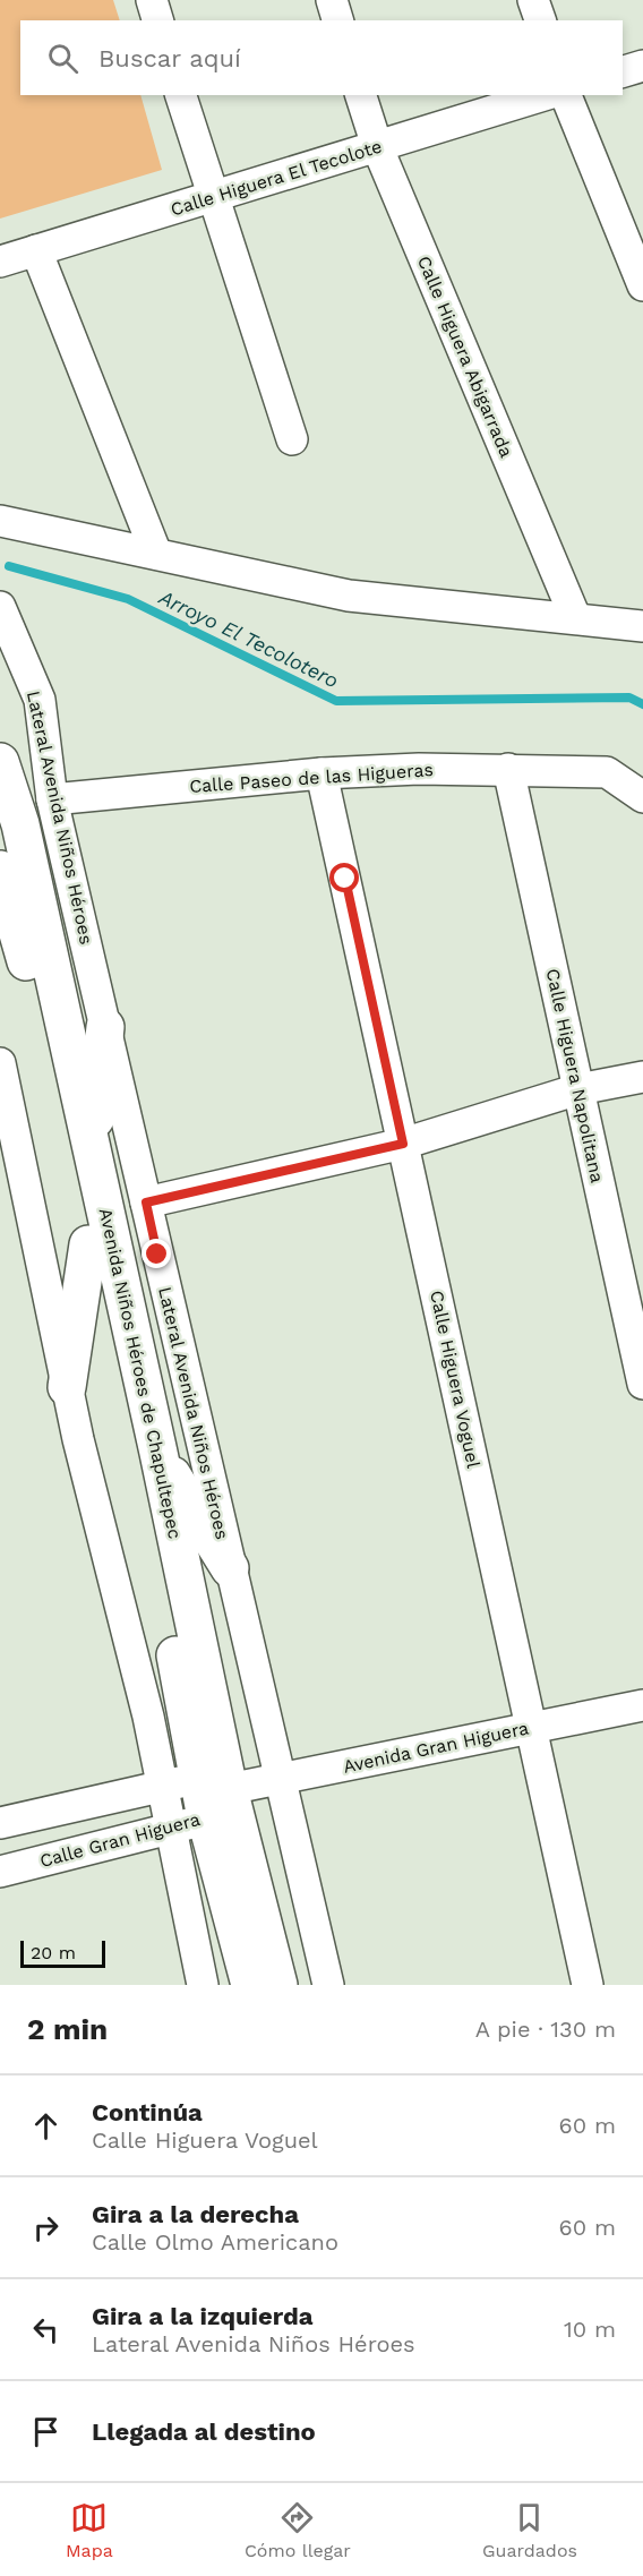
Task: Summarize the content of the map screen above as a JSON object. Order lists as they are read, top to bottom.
{
  "streets": {
    "main road": ["Avenida Niños Héroes de Chapultepec"],
    "street": [
      "Calle Higuera El Tecolote",
      "Calle Higuera Abigarrada",
      "Calle Paseo de las Higueras",
      "Lateral Avenida Niños Héroes",
      "Calle Higuera Napolitana",
      "Calle Higuera Voguel",
      "Avenida Gran Higuera",
      "Calle Gran Higuera"
    ]
  },
  "crossings": [
    ["Calle Higuera El Tecolote", "Calle Higuera Abigarrada"],
    ["Calle Paseo de las Higueras", "Lateral Avenida Niños Héroes"],
    ["Calle Paseo de las Higueras", "Calle Higuera Napolitana"],
    ["Calle Paseo de las Higueras", "Calle Higuera Voguel"],
    ["Lateral Avenida Niños Héroes", "Avenida Gran Higuera"],
    ["Avenida Niños Héroes de Chapultepec", "Avenida Gran Higuera"],
    ["Avenida Niños Héroes de Chapultepec", "Calle Gran Higuera"],
    ["Calle Higuera Voguel", "Avenida Gran Higuera"]
  ],
  "water": ["Arroyo El Tecolotero"],
  "scale_bar": "20 m",
  "page": {
    "search": "Buscar aquí",
    "scale": "20 m",
    "heading": ["2 min", "A pie · 130 m"],
    "list": [
      ["Continúa", "Calle Higuera Voguel", "60 m"],
      ["Gira a la derecha", "Calle Olmo Americano", "60 m"],
      ["Gira a la izquierda", "Lateral Avenida Niños Héroes", "10 m"],
      "Llegada al destino"
    ],
    "nav": ["Mapa", "Cómo llegar", "Guardados"]
  }
}
